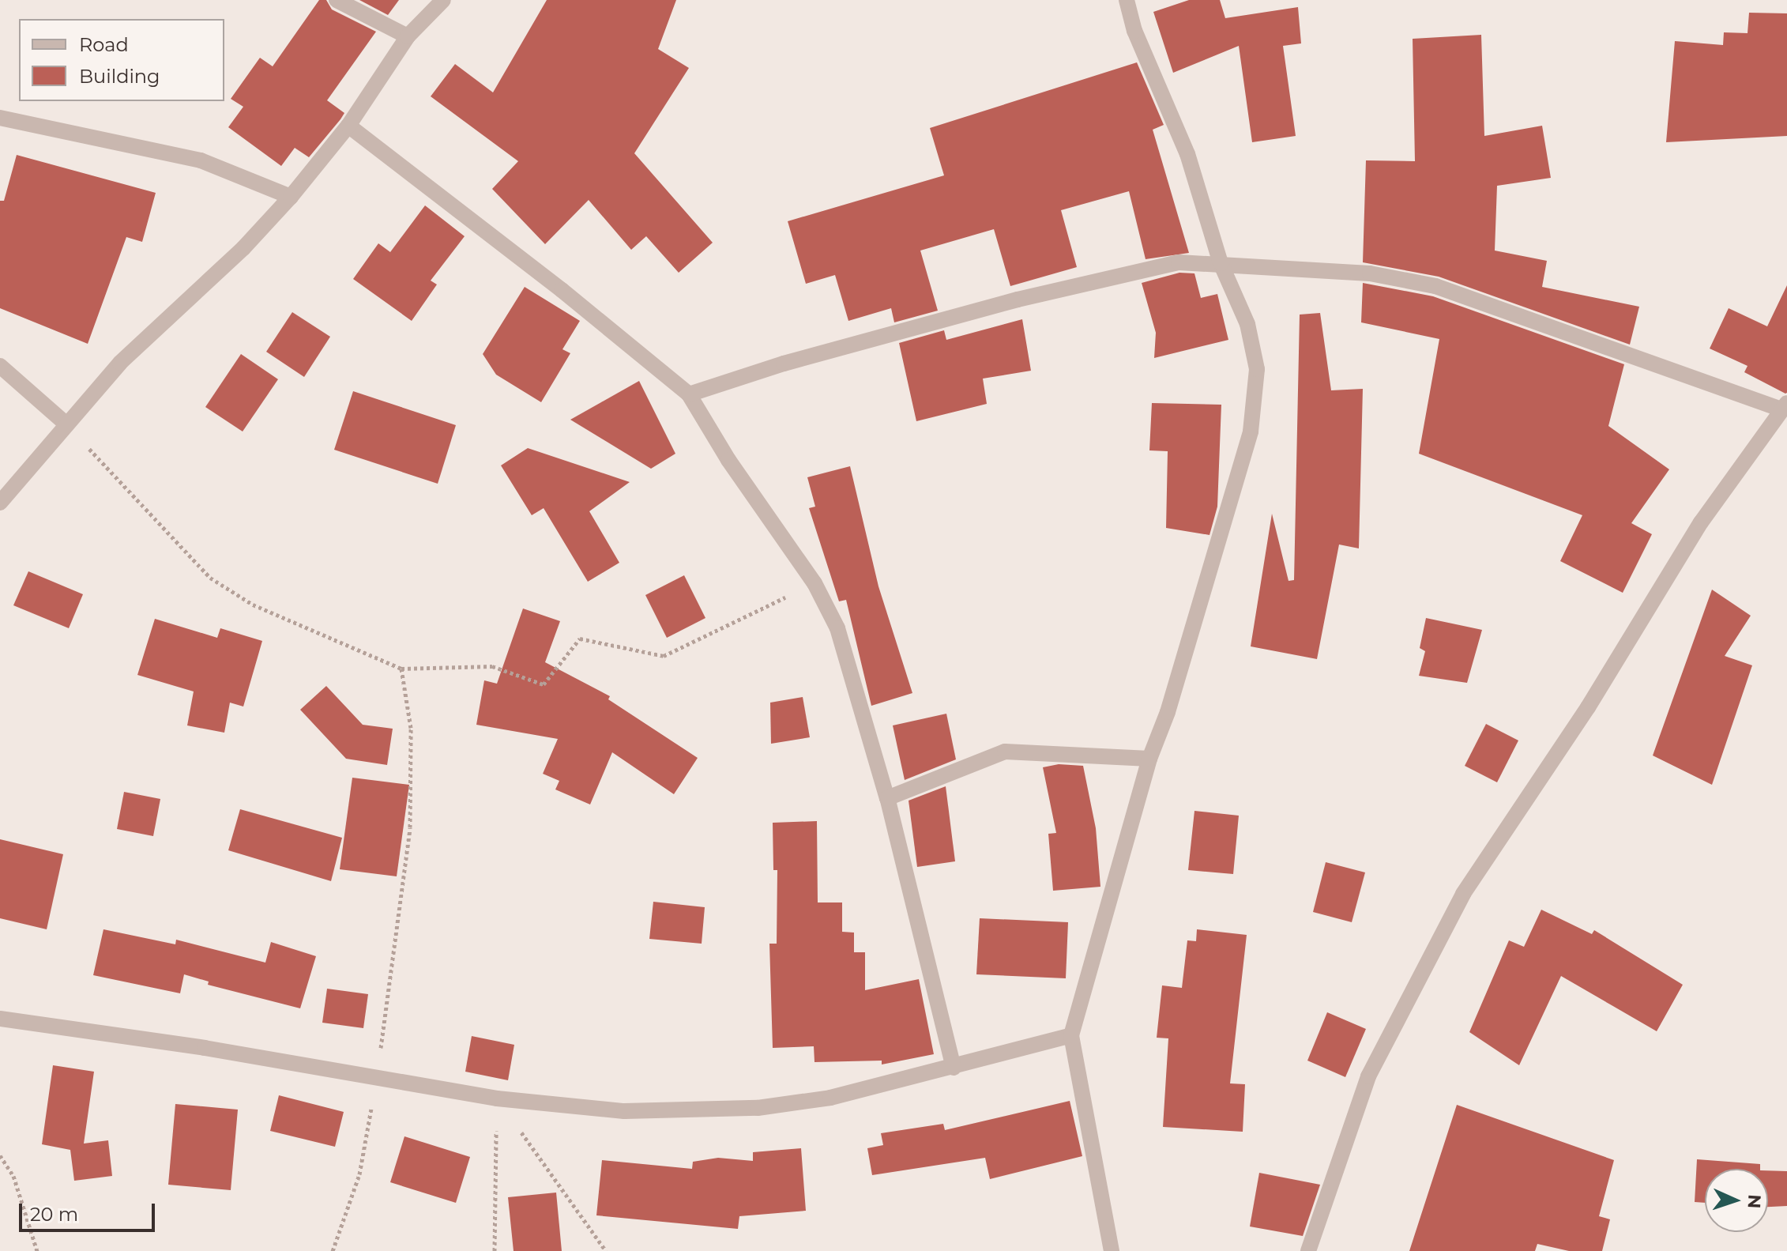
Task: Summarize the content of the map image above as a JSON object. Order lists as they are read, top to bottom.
{
  "legend": ["Road", "Building"],
  "scale_bar": "20 m",
  "north": "right"
}
